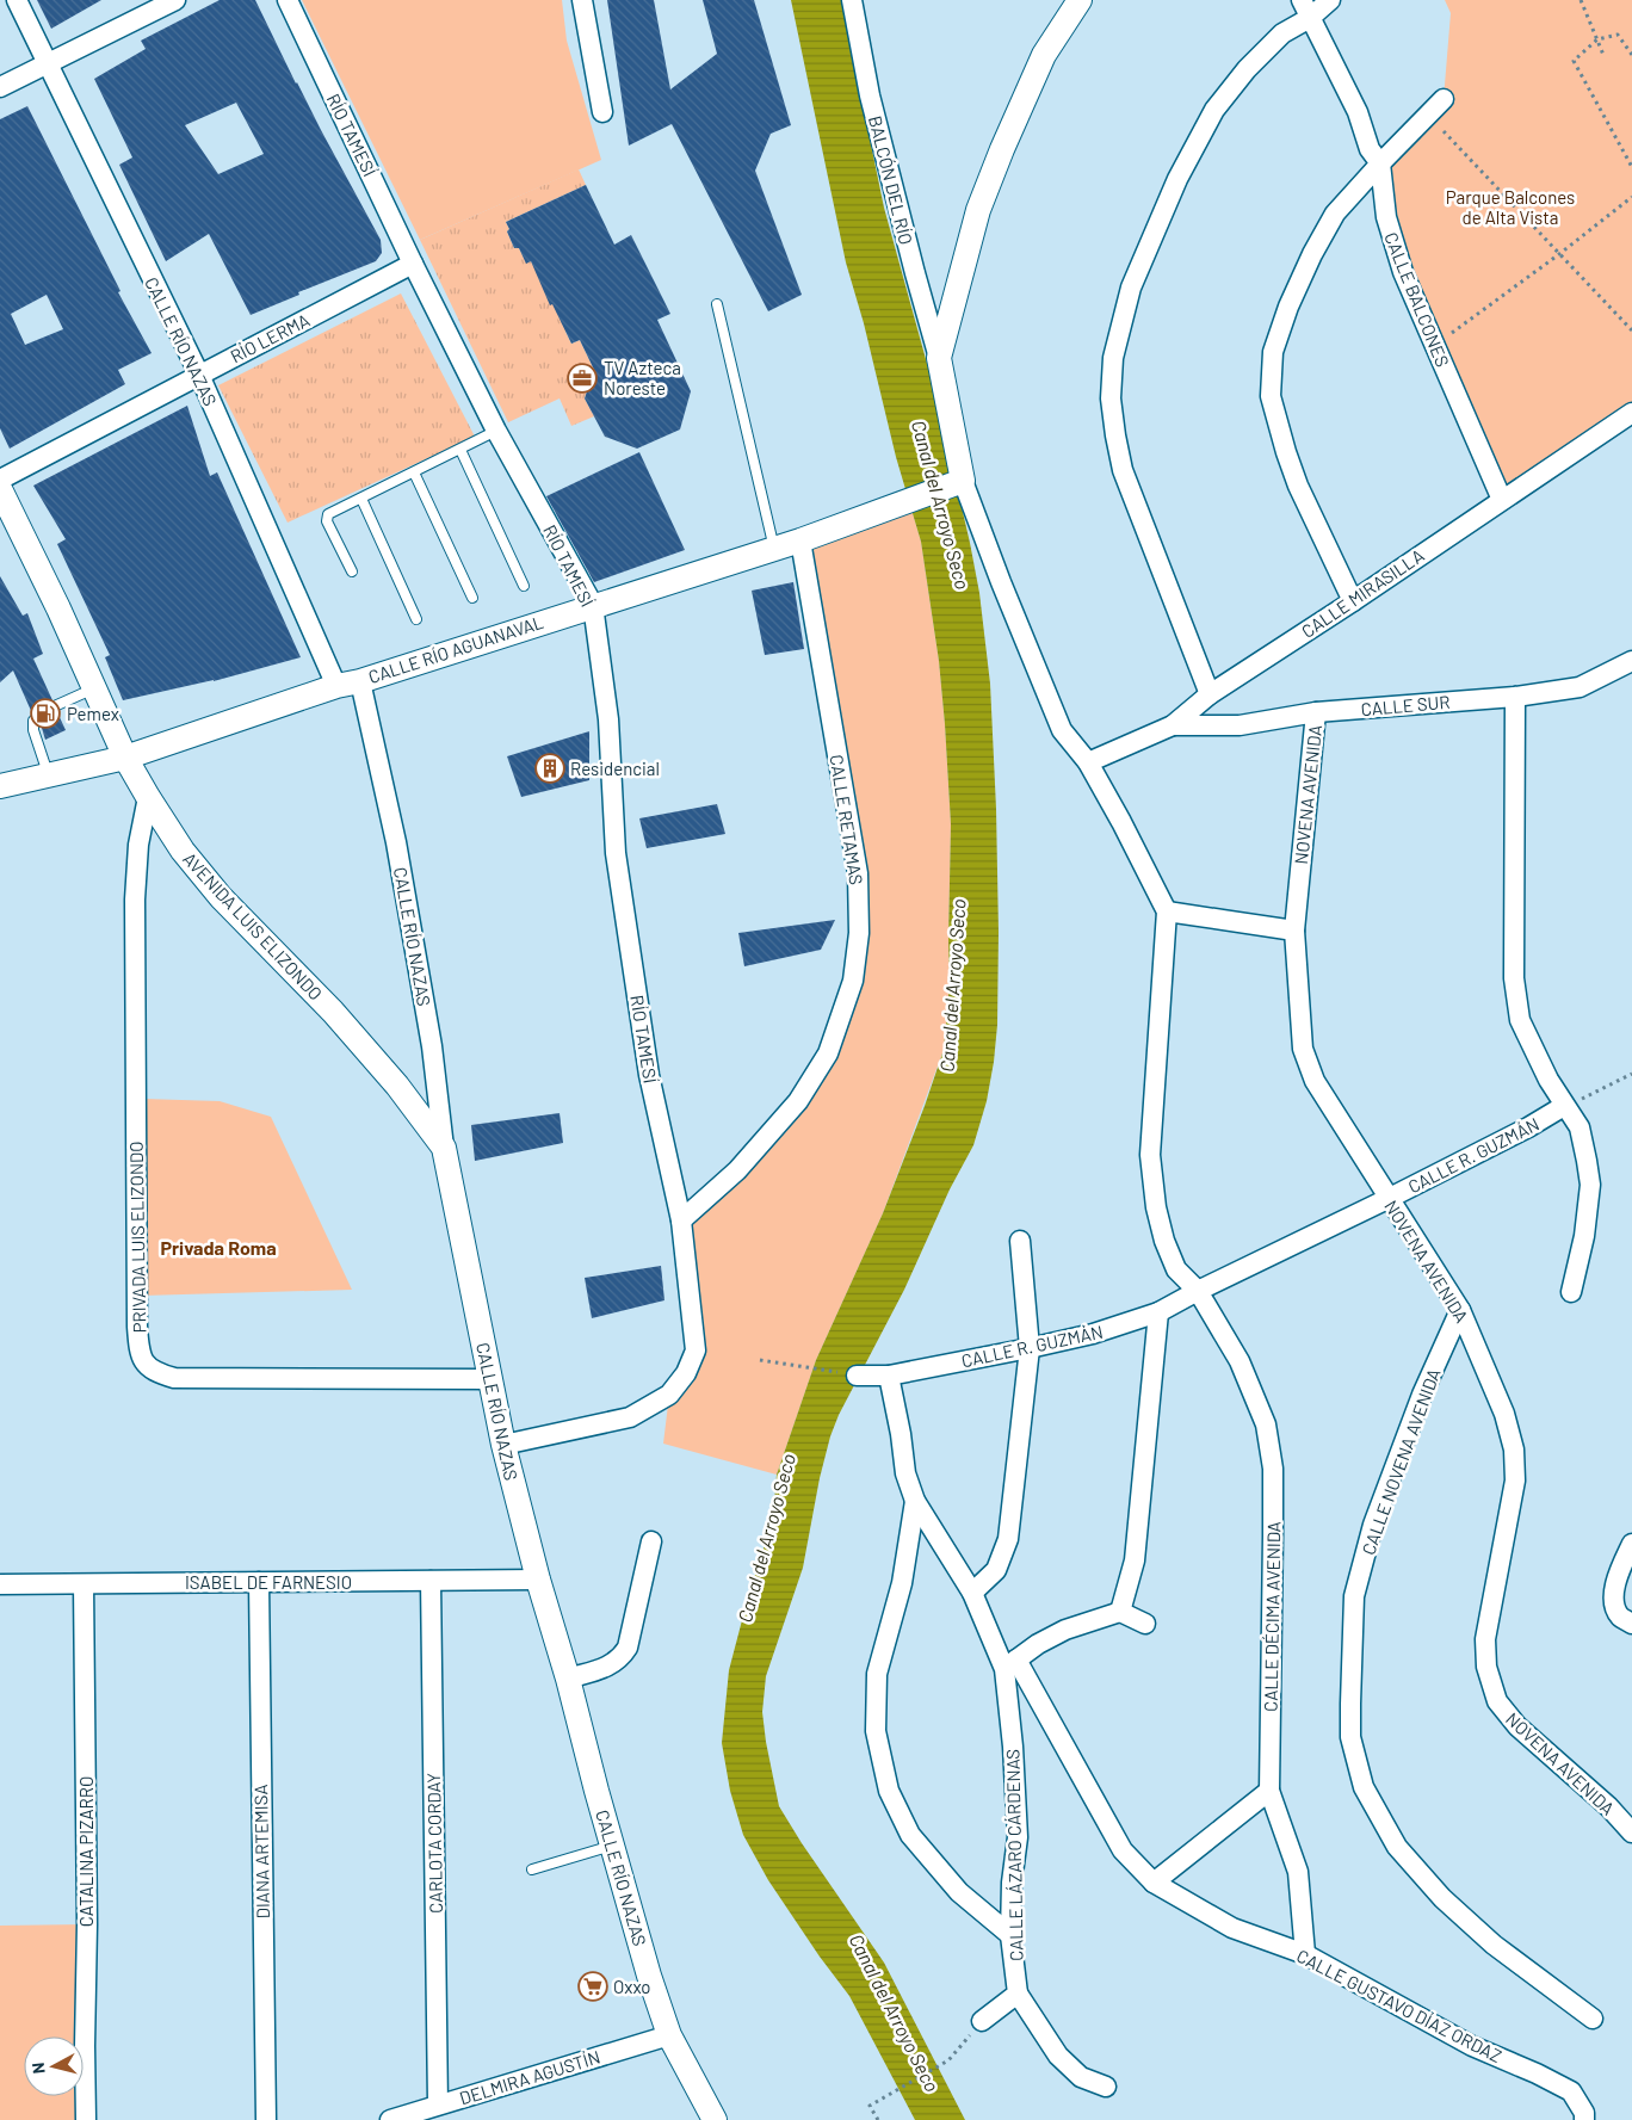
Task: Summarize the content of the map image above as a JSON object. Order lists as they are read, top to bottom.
{
  "streets": {
    "street": [
      "RÍO TAMESÍ",
      "BALCÓN DEL RÍO",
      "CALLE BALCONES",
      "RÍO LERMA",
      "CALLE RÍO NAZAS",
      "CALLE MIRASILLA",
      "CALLE RÍO AGUANAVAL",
      "CALLE SUR",
      "NOVENA AVENIDA",
      "CALLE RETAMAS",
      "AVENIDA LUIS ELIZONDO",
      "CALLE R. GUZMÁN",
      "PRIVADA LUIS ELIZONDO",
      "CALLE NOVENA AVENIDA",
      "ISABEL DE FARNESIO",
      "CALLE DÉCIMA AVENIDA",
      "CARLOTA CORDAY",
      "CATALINA PIZARRO",
      "DIANA ARTEMISA",
      "CALLE LÁZARO CÁRDENAS",
      "CALLE GUSTAVO DÍAZ ORDAZ",
      "DELMIRA AGUSTÍN"
    ]
  },
  "crossings": [
    ["RÍO TAMESÍ", "RÍO LERMA"],
    ["RÍO TAMESÍ", "CALLE RÍO NAZAS"],
    ["RÍO TAMESÍ", "CALLE RÍO AGUANAVAL"],
    ["RÍO TAMESÍ", "CALLE RETAMAS"],
    ["CALLE BALCONES", "CALLE MIRASILLA"],
    ["RÍO LERMA", "CALLE RÍO NAZAS"],
    ["CALLE RÍO NAZAS", "CALLE RÍO AGUANAVAL"],
    ["CALLE RÍO NAZAS", "AVENIDA LUIS ELIZONDO"],
    ["CALLE RÍO NAZAS", "PRIVADA LUIS ELIZONDO"],
    ["CALLE RÍO NAZAS", "ISABEL DE FARNESIO"],
    ["CALLE RÍO NAZAS", "DELMIRA AGUSTÍN"],
    ["CALLE MIRASILLA", "CALLE SUR"],
    ["CALLE RÍO AGUANAVAL", "CALLE RETAMAS"],
    ["CALLE RÍO AGUANAVAL", "AVENIDA LUIS ELIZONDO"],
    ["CALLE SUR", "NOVENA AVENIDA"],
    ["NOVENA AVENIDA", "CALLE R. GUZMÁN"],
    ["NOVENA AVENIDA", "CALLE NOVENA AVENIDA"],
    ["AVENIDA LUIS ELIZONDO", "PRIVADA LUIS ELIZONDO"],
    ["CALLE R. GUZMÁN", "CALLE DÉCIMA AVENIDA"],
    ["CALLE R. GUZMÁN", "CALLE LÁZARO CÁRDENAS"],
    ["ISABEL DE FARNESIO", "CARLOTA CORDAY"],
    ["ISABEL DE FARNESIO", "CATALINA PIZARRO"],
    ["ISABEL DE FARNESIO", "DIANA ARTEMISA"],
    ["CALLE DÉCIMA AVENIDA", "CALLE GUSTAVO DÍAZ ORDAZ"],
    ["CARLOTA CORDAY", "DELMIRA AGUSTÍN"],
    ["CALLE LÁZARO CÁRDENAS", "CALLE GUSTAVO DÍAZ ORDAZ"]
  ],
  "districts": ["Privada Roma"],
  "water": ["Canal del Arroyo Seco"],
  "parks": ["Parque Balcones de Alta Vista"],
  "places": {
    "office": ["TV Azteca Noreste"],
    "fuel station": ["Pemex"],
    "building": ["Residencial"],
    "supermarket": ["Oxxo"]
  },
  "north": "left"
}
